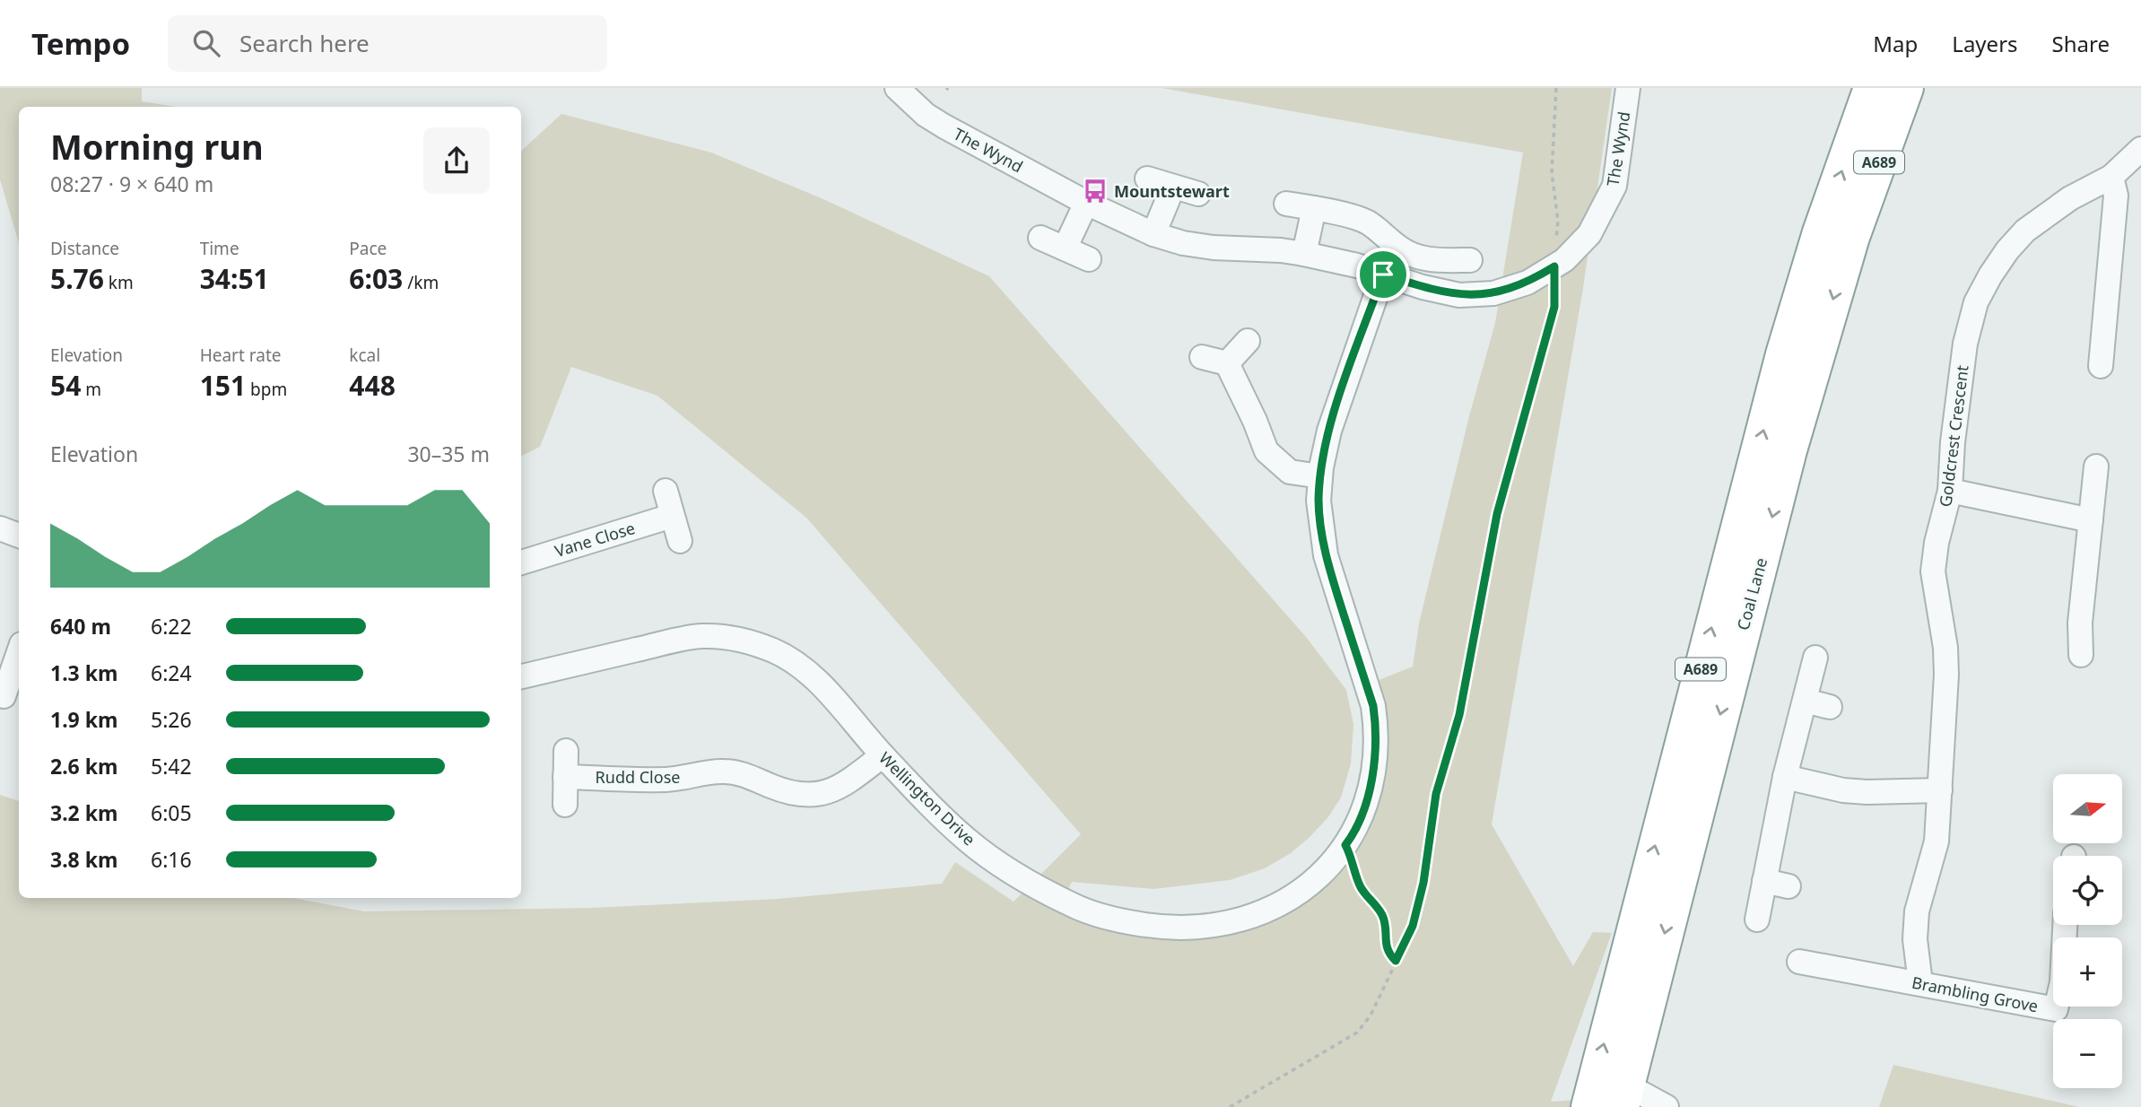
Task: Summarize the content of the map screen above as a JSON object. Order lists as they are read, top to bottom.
{
  "streets": {
    "highway": ["A689", "Coal Lane"],
    "street": [
      "The Wynd",
      "Goldcrest Crescent",
      "Vane Close",
      "Rudd Close",
      "Wellington Drive",
      "Brambling Grove"
    ]
  },
  "crossings": [
    ["The Wynd", "Wellington Drive"],
    ["Goldcrest Crescent", "Brambling Grove"],
    ["Rudd Close", "Wellington Drive"]
  ],
  "places": {
    "bus stop": ["Mountstewart"]
  },
  "north": "right",
  "page": {
    "header": "Tempo",
    "search": "Search here",
    "nav": ["Map", "Layers", "Share"],
    "heading": ["Morning run", "08:27 · 9 × 640 m"],
    "stats": [
      ["Distance", "5.76 km"],
      ["Time", "34:51"],
      ["Pace", "6:03 /km"],
      ["Elevation", "54 m"],
      ["Heart rate", "151 bpm"],
      ["kcal", "448"]
    ],
    "chart": ["Elevation", "30–35 m"],
    "list": [
      {
        "name": "640 m",
        "note": "6:22"
      },
      {
        "name": "1.3 km",
        "note": "6:24"
      },
      {
        "name": "1.9 km",
        "note": "5:26"
      },
      {
        "name": "2.6 km",
        "note": "5:42"
      },
      {
        "name": "3.2 km",
        "note": "6:05"
      },
      {
        "name": "3.8 km",
        "note": "6:16"
      }
    ],
    "map_buttons": ["+", "−"]
  }
}
